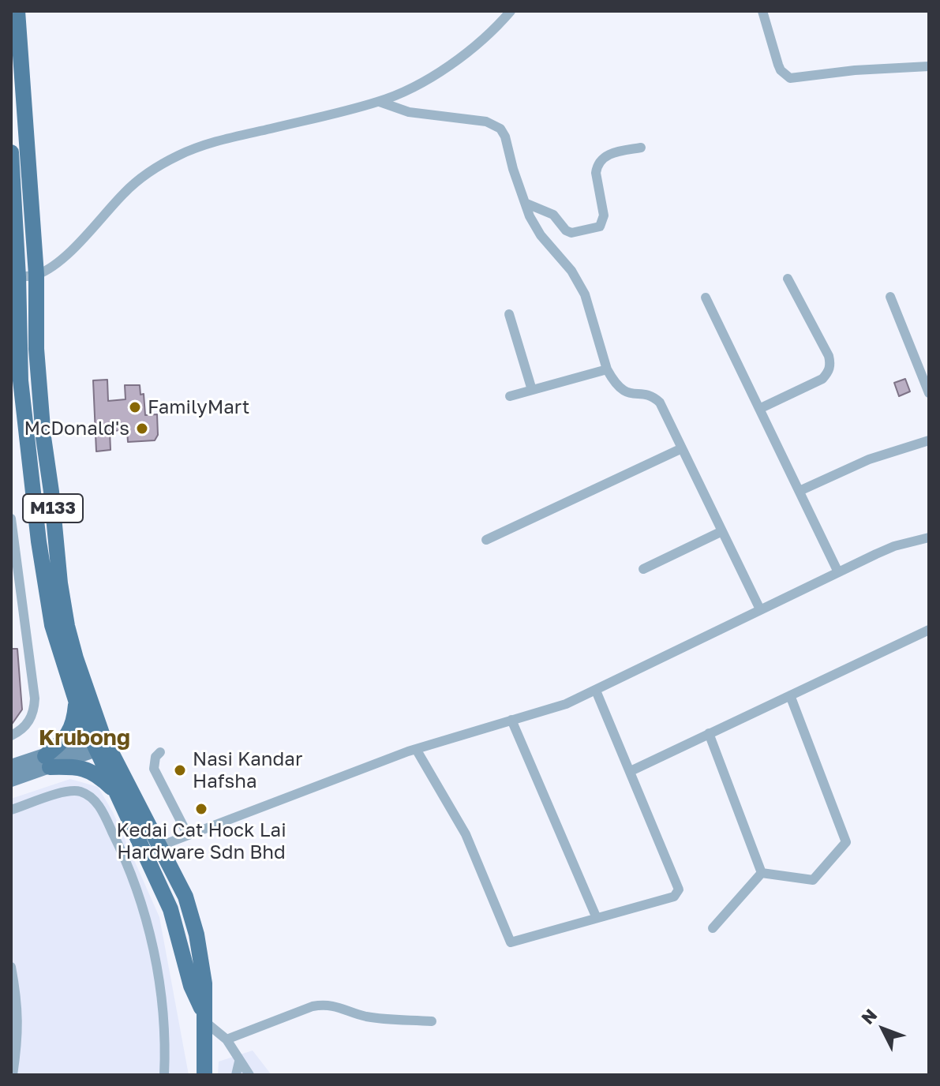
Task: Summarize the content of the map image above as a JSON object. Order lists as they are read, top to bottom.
{
  "streets": {
    "main road": ["M133"]
  },
  "districts": ["Krubong"],
  "places": [
    "FamilyMart",
    "McDonald's",
    "Nasi Kandar Hafsha",
    "Kedai Cat Hock Lai Hardware Sdn Bhd"
  ],
  "north": "top left"
}
